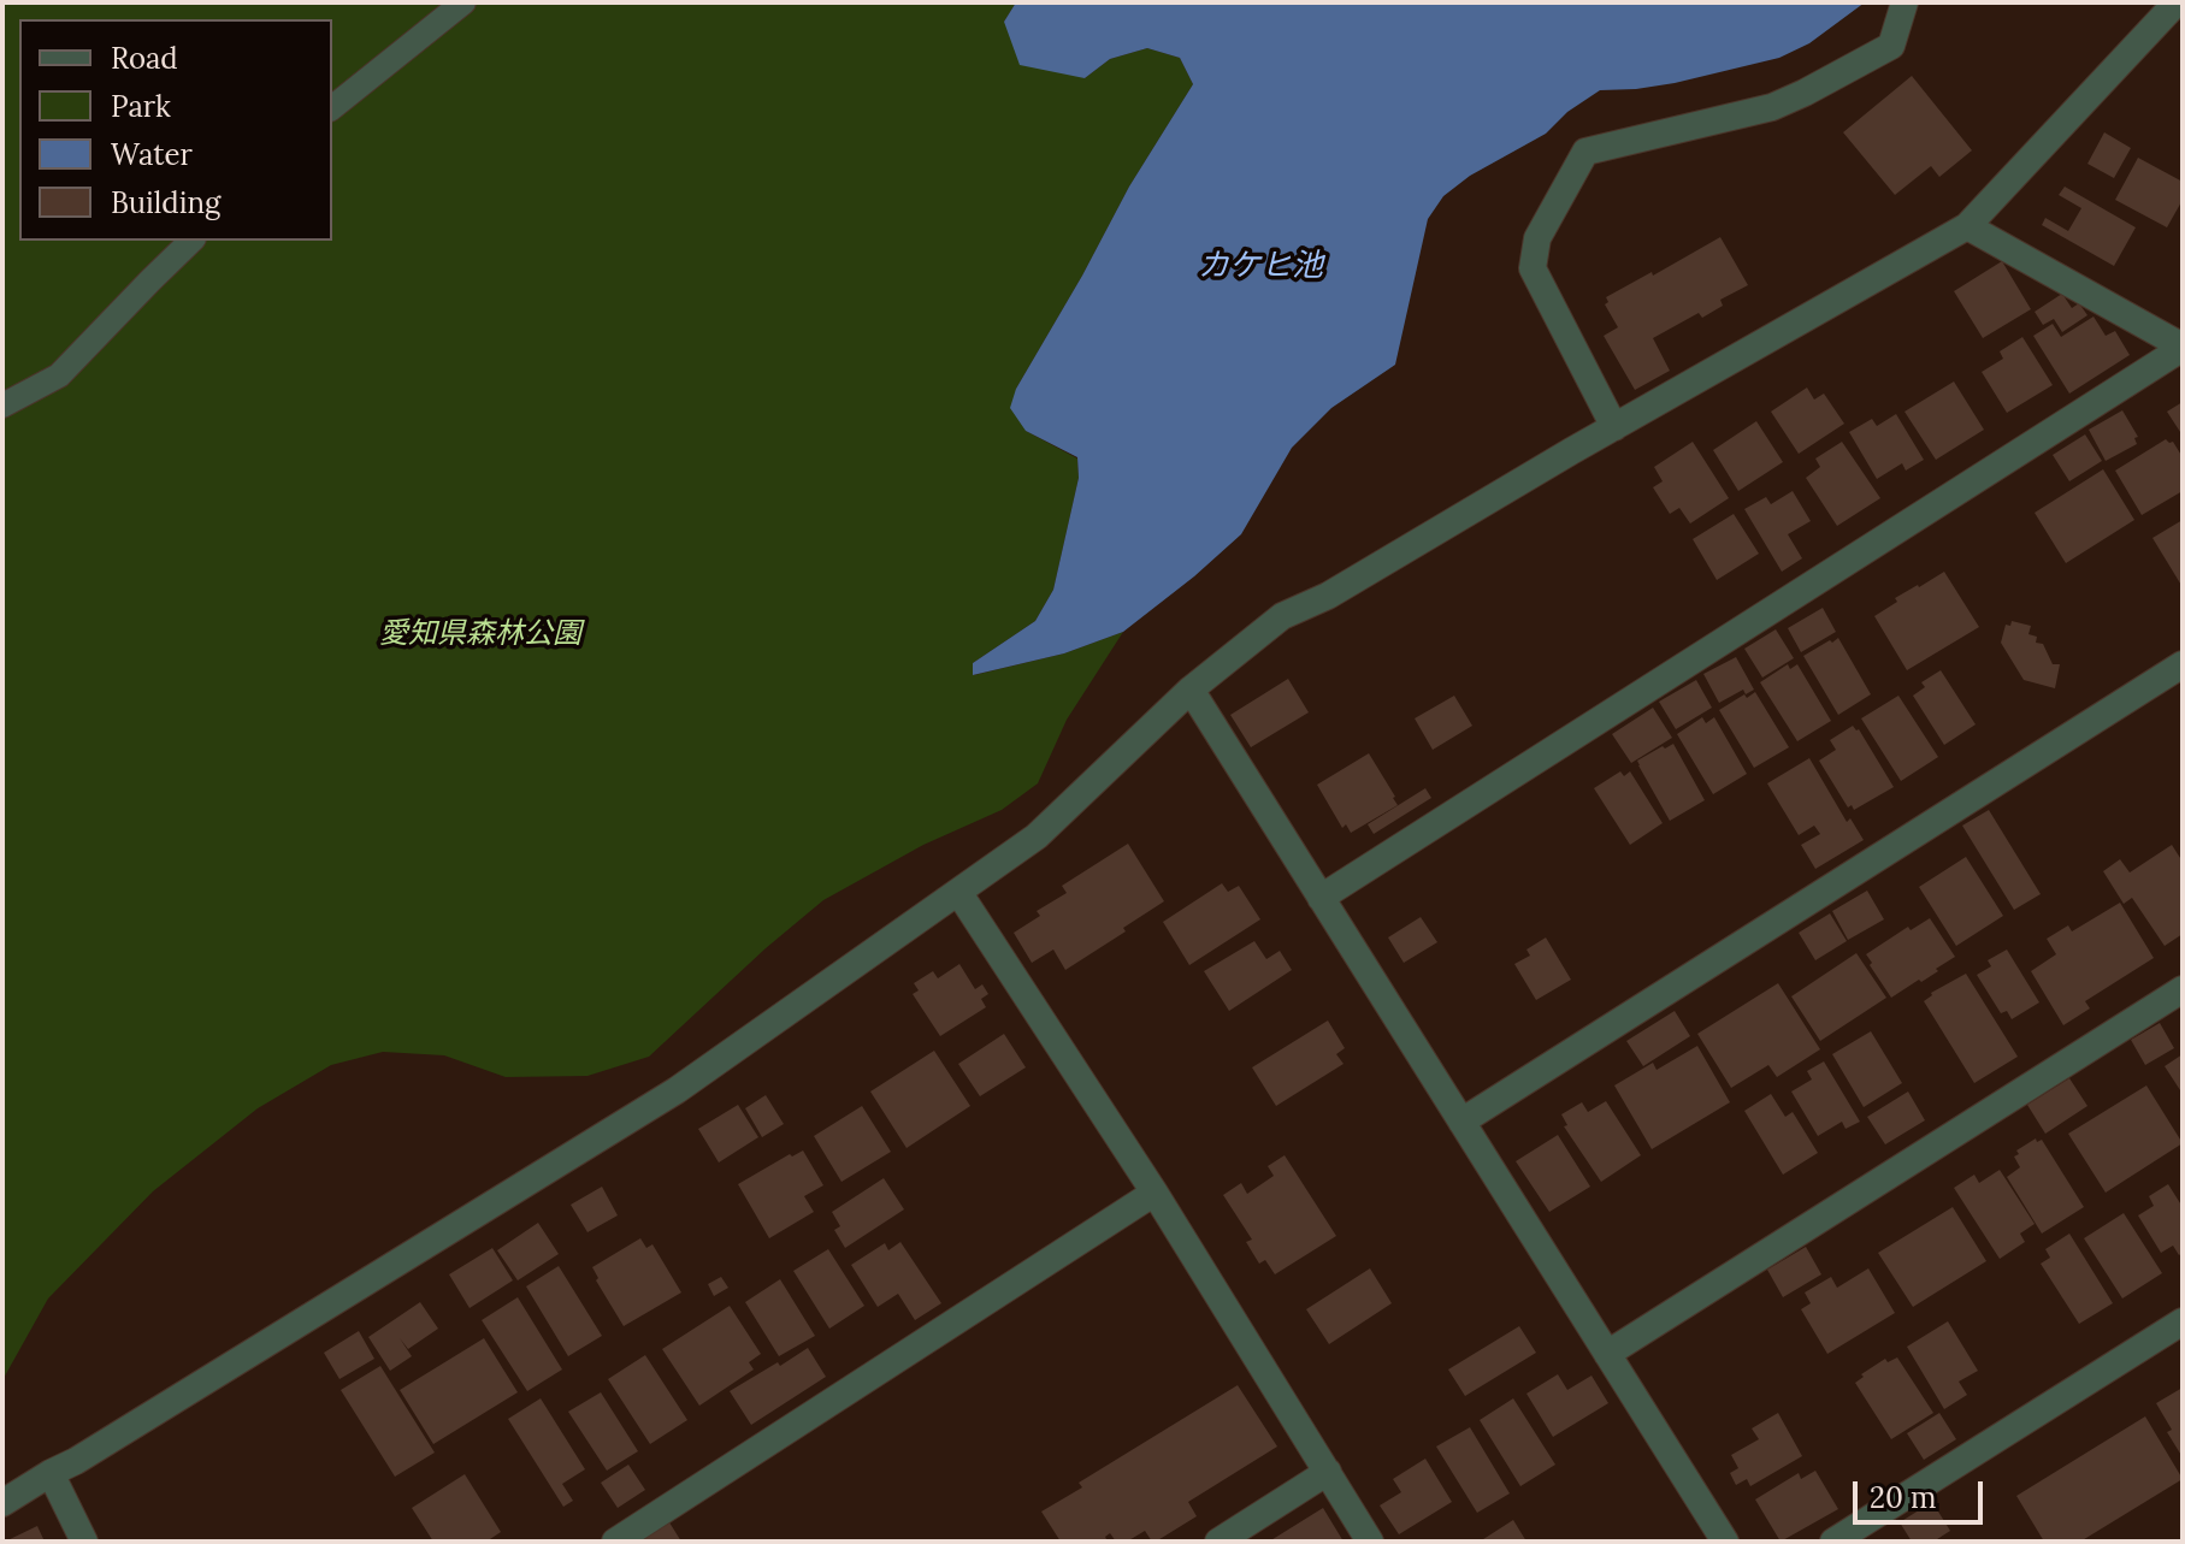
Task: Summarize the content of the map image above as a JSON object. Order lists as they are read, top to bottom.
{
  "water": ["カケヒ池"],
  "parks": ["愛知県森林公園"],
  "legend": [
    "Road",
    "Park",
    "Water",
    "Building"
  ],
  "scale_bar": "20 m"
}
